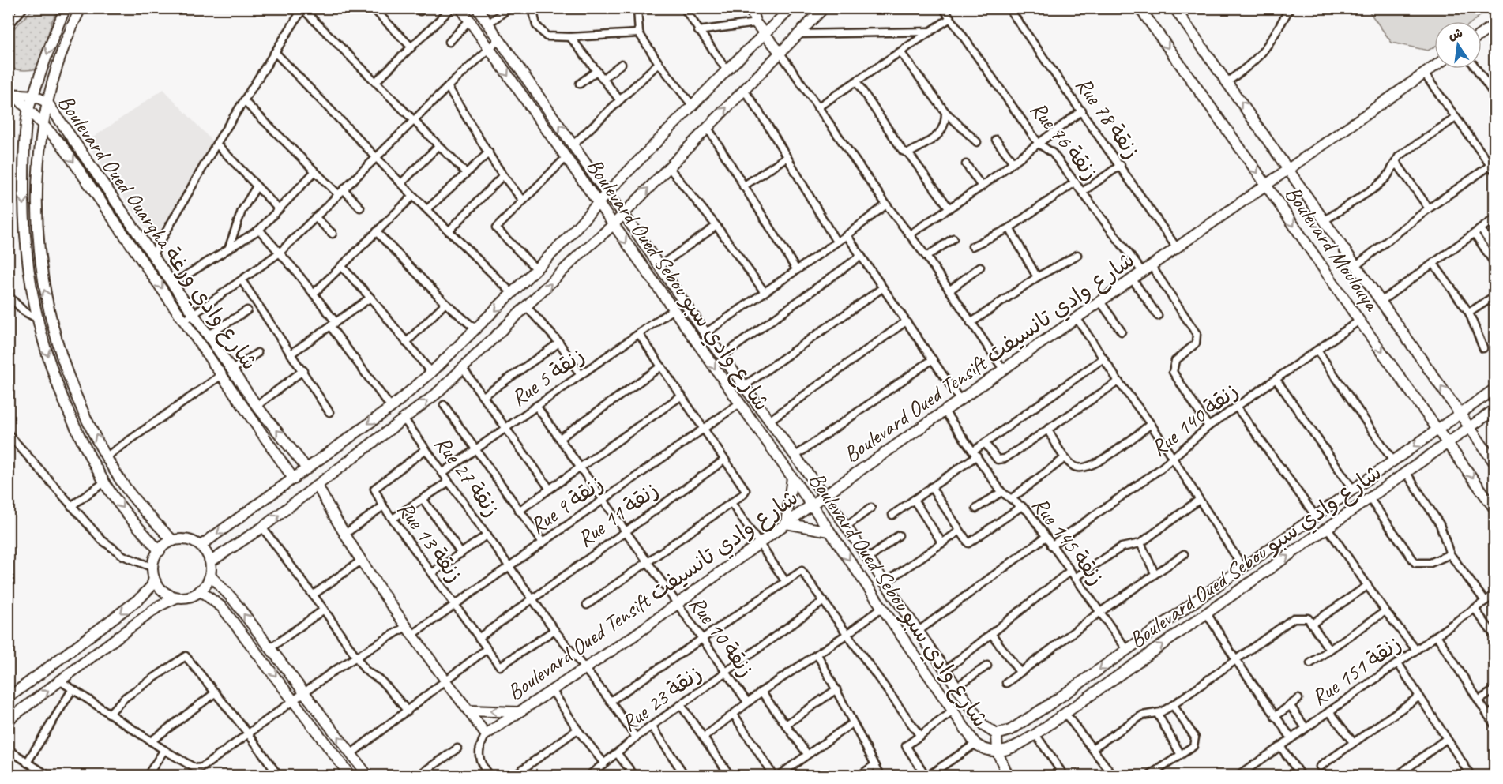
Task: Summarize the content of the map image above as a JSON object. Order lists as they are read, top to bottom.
{
  "streets": {
    "street": [
      "Rue 78 زنقة",
      "Rue 76 زنقة",
      "Boulevard Oued Ouargha شارع وادي ورغة",
      "Boulevard Moulouya",
      "Boulevard Oued Sebou شارع وادي سبو",
      "Boulevard Oued Tensift شارع وادي تانسيفت",
      "Rue 5 زنقة",
      "Rue 140 زنقة",
      "Rue 27 زنقة",
      "Rue 9 زنقة",
      "Rue 11 زنقة",
      "Rue 145 زنقة",
      "Rue 13 زنقة",
      "Rue 10 زنقة",
      "Rue 151 زنقة",
      "Rue 23 زنقة"
    ]
  },
  "crossings": [
    ["Rue 78 زنقة", "Boulevard Oued Tensift شارع وادي تانسيفت"],
    ["Rue 76 زنقة", "Boulevard Oued Tensift شارع وادي تانسيفت"],
    ["Boulevard Moulouya", "Boulevard Oued Sebou شارع وادي سبو"],
    ["Boulevard Moulouya", "Boulevard Oued Tensift شارع وادي تانسيفت"],
    ["Boulevard Moulouya", "Rue 140 زنقة"],
    ["Boulevard Oued Sebou شارع وادي سبو", "Boulevard Oued Tensift شارع وادي تانسيفت"],
    ["Boulevard Oued Sebou شارع وادي سبو", "Rue 5 زنقة"],
    ["Boulevard Oued Sebou شارع وادي سبو", "Rue 9 زنقة"],
    ["Boulevard Oued Sebou شارع وادي سبو", "Rue 145 زنقة"],
    ["Boulevard Oued Tensift شارع وادي تانسيفت", "Rue 27 زنقة"],
    ["Boulevard Oued Tensift شارع وادي تانسيفت", "Rue 145 زنقة"],
    ["Boulevard Oued Tensift شارع وادي تانسيفت", "Rue 10 زنقة"],
    ["Rue 5 زنقة", "Rue 27 زنقة"],
    ["Rue 5 زنقة", "Rue 10 زنقة"],
    ["Rue 140 زنقة", "Rue 145 زنقة"],
    ["Rue 27 زنقة", "Rue 9 زنقة"],
    ["Rue 27 زنقة", "Rue 11 زنقة"],
    ["Rue 27 زنقة", "Rue 13 زنقة"],
    ["Rue 27 زنقة", "Rue 23 زنقة"],
    ["Rue 9 زنقة", "Rue 13 زنقة"],
    ["Rue 9 زنقة", "Rue 10 زنقة"],
    ["Rue 11 زنقة", "Rue 13 زنقة"],
    ["Rue 11 زنقة", "Rue 10 زنقة"],
    ["Rue 10 زنقة", "Rue 23 زنقة"]
  ],
  "north": "top"
}
